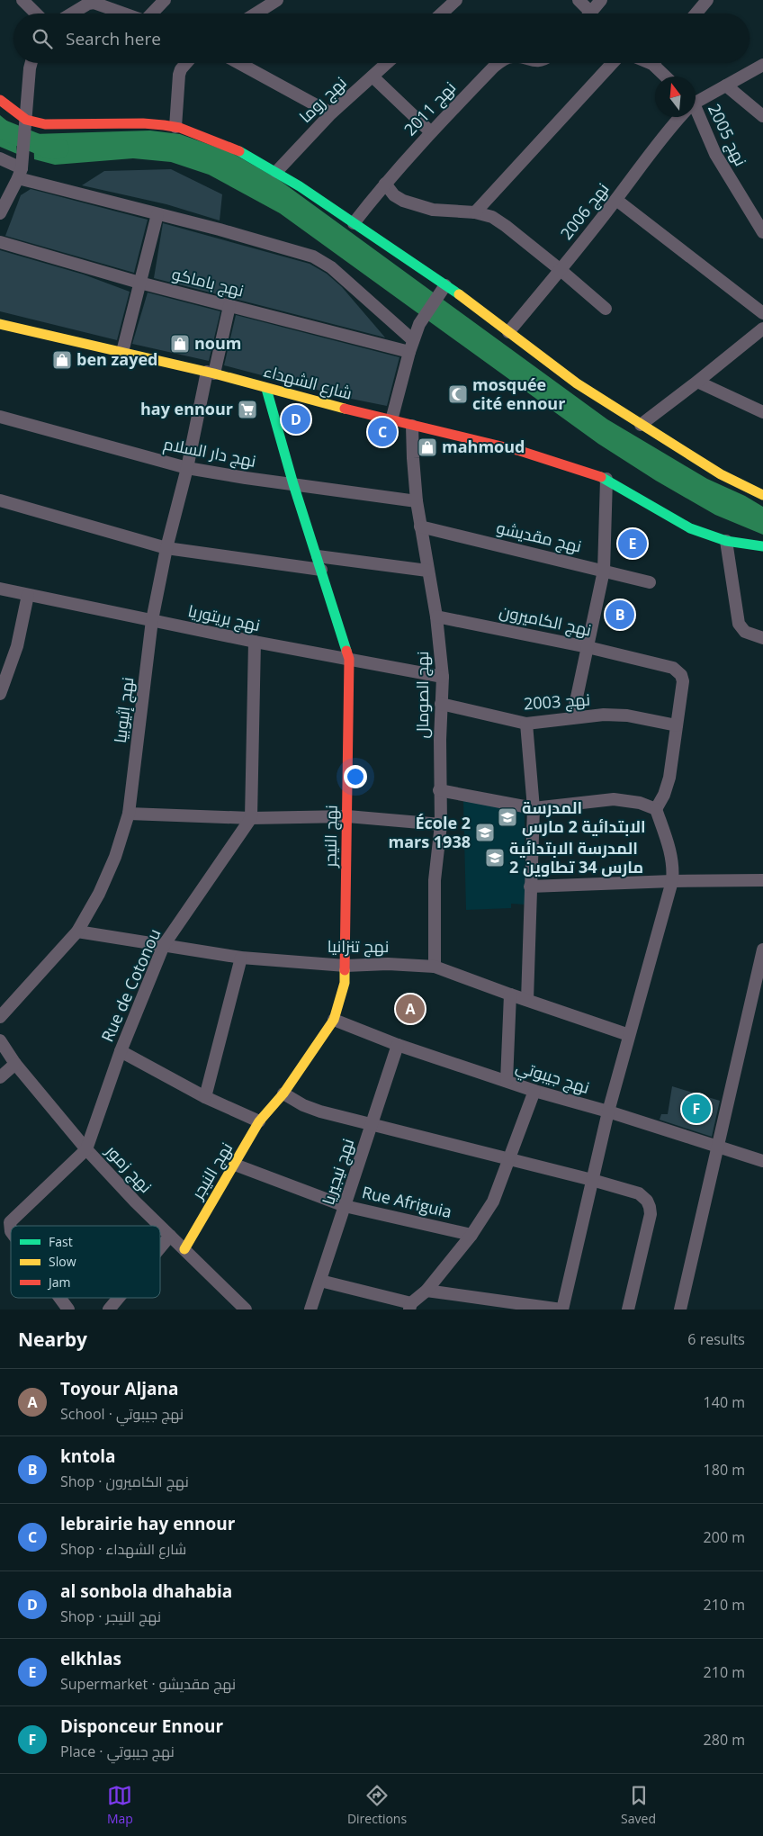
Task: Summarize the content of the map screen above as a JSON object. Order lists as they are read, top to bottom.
{
  "streets": {
    "street": [
      "نهج روما",
      "نهج 2011",
      "نهج 2005",
      "نهج 2006",
      "نهج باماكو",
      "شارع الشهداء",
      "نهج دار السلام",
      "نهج مقديشو",
      "نهج بريتوريا",
      "نهج الكاميرون",
      "نهج الصومال",
      "نهج 2003",
      "نهج إثيوبيا",
      "نهج النيجر",
      "نهج تنزانيا",
      "Rue de Cotonou",
      "نهج جيبوتي",
      "نهج زمور",
      "نهج نيجيريا",
      "Rue Afriguia"
    ]
  },
  "crossings": [
    ["نهج باماكو", "نهج إثيوبيا"],
    ["شارع الشهداء", "نهج الصومال"],
    ["شارع الشهداء", "نهج إثيوبيا"],
    ["شارع الشهداء", "نهج النيجر"],
    ["نهج دار السلام", "نهج الصومال"],
    ["نهج دار السلام", "نهج إثيوبيا"],
    ["نهج دار السلام", "نهج النيجر"],
    ["نهج مقديشو", "نهج الصومال"],
    ["نهج بريتوريا", "نهج الصومال"],
    ["نهج بريتوريا", "نهج إثيوبيا"],
    ["نهج بريتوريا", "نهج النيجر"],
    ["نهج الكاميرون", "نهج الصومال"],
    ["نهج الكاميرون", "نهج 2003"],
    ["نهج الصومال", "نهج 2003"],
    ["نهج الصومال", "نهج تنزانيا"],
    ["نهج إثيوبيا", "نهج تنزانيا"],
    ["نهج النيجر", "نهج تنزانيا"],
    ["نهج النيجر", "نهج جيبوتي"],
    ["نهج النيجر", "نهج زمور"],
    ["نهج النيجر", "Rue Afriguia"],
    ["نهج تنزانيا", "Rue de Cotonou"],
    ["Rue de Cotonou", "نهج زمور"],
    ["نهج جيبوتي", "نهج نيجيريا"],
    ["نهج نيجيريا", "Rue Afriguia"]
  ],
  "places": {
    "shop": ["noum", "ben zayed", "mahmoud"],
    "mosque": ["mosquée cité ennour"],
    "supermarket": ["hay ennour"],
    "school or university": ["المدرسة الابتدائية 2 مارس", "École 2 mars 1938", "المدرسة الابتدائية 2 مارس 34 تطاوين"]
  },
  "legend": ["Fast", "Slow", "Jam"],
  "north": "top",
  "page": {
    "search": "Search here",
    "pins": [
      "D",
      "C",
      "E",
      "B",
      "A",
      "F"
    ],
    "heading": ["Nearby", "6 results"],
    "list": [
      {
        "mark": "A",
        "name": "Toyour Aljana",
        "note": "School · نهج جيبوتي",
        "value": "140 m"
      },
      {
        "mark": "B",
        "name": "kntola",
        "note": "Shop · نهج الكاميرون",
        "value": "180 m"
      },
      {
        "mark": "C",
        "name": "lebrairie hay ennour",
        "note": "Shop · شارع الشهداء",
        "value": "200 m"
      },
      {
        "mark": "D",
        "name": "al sonbola dhahabia",
        "note": "Shop · نهج النيجر",
        "value": "210 m"
      },
      {
        "mark": "E",
        "name": "elkhlas",
        "note": "Supermarket · نهج مقديشو",
        "value": "210 m"
      },
      {
        "mark": "F",
        "name": "Disponceur Ennour",
        "note": "Place · نهج جيبوتي",
        "value": "280 m"
      }
    ],
    "nav": ["Map", "Directions", "Saved"]
  }
}
